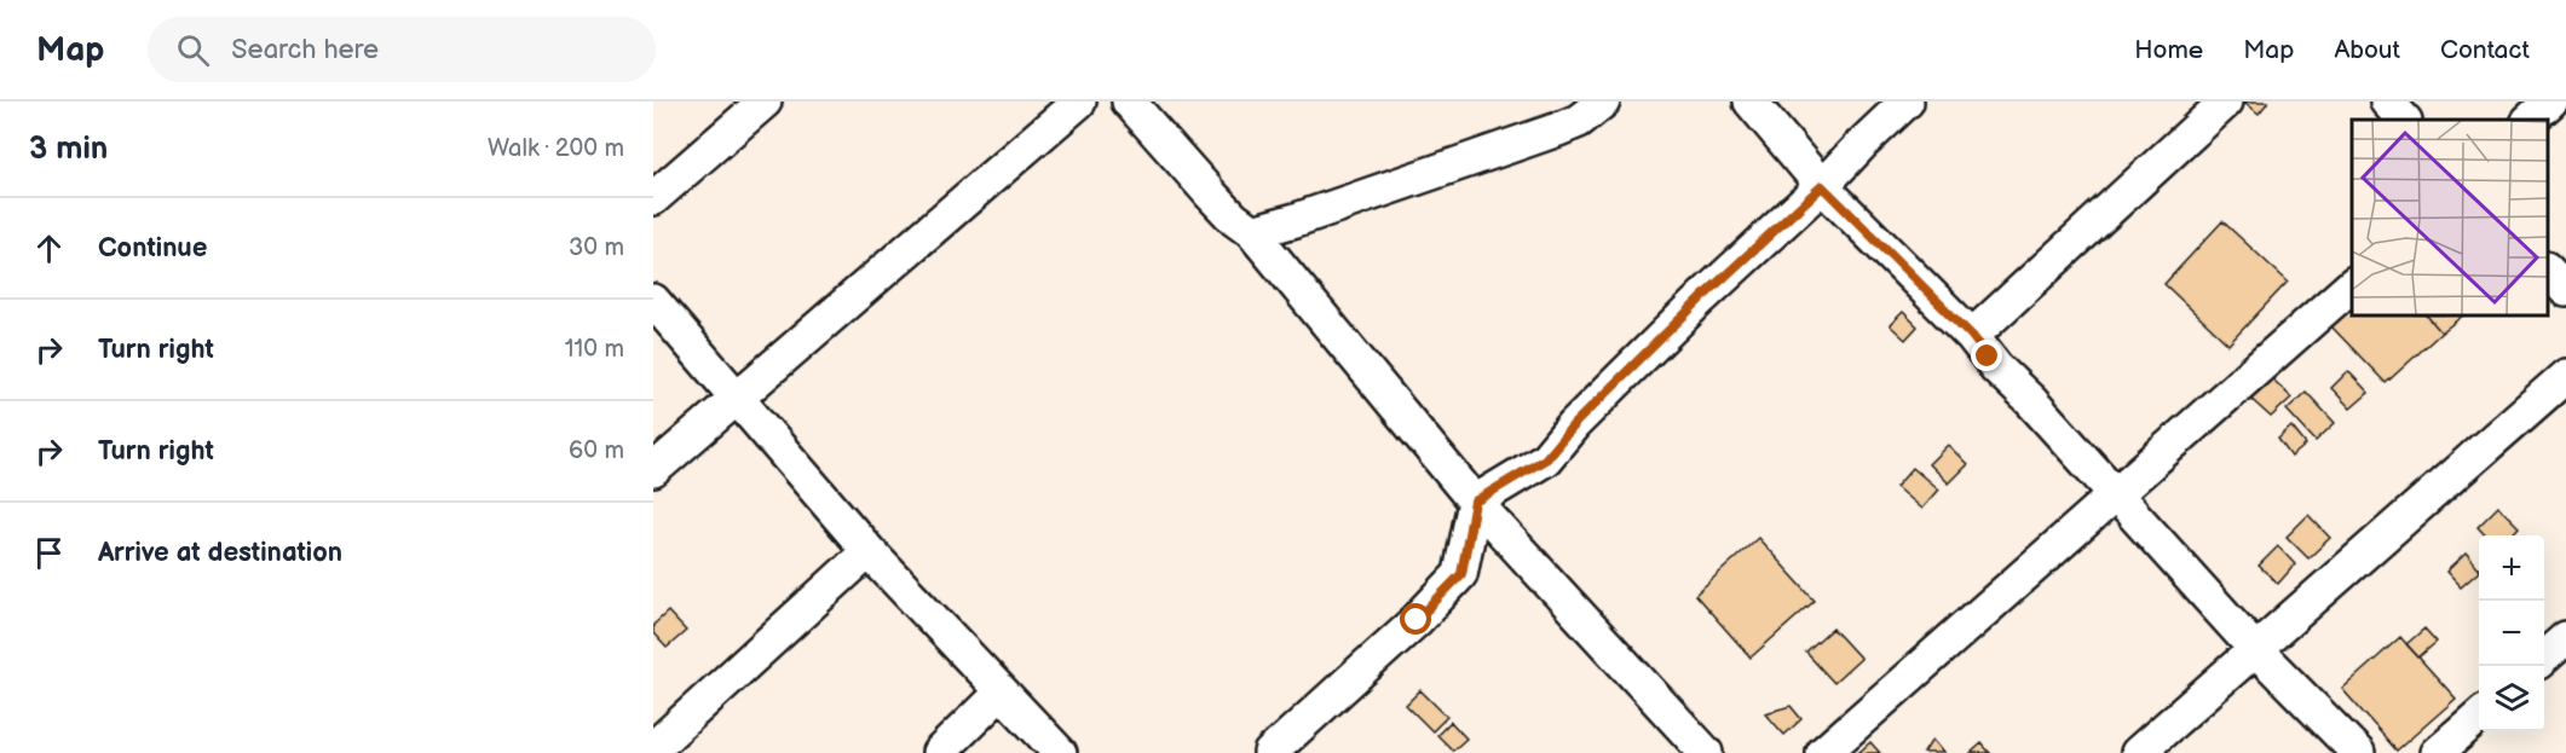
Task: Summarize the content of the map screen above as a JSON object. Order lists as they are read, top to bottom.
{
  "page": {
    "header": "Map",
    "search": "Search here",
    "nav": [
      "Home",
      "Map",
      "About",
      "Contact"
    ],
    "heading": ["3 min", "Walk · 200 m"],
    "list": [
      ["Continue", "30 m"],
      ["Turn right", "110 m"],
      ["Turn right", "60 m"],
      "Arrive at destination"
    ],
    "map_buttons": ["+", "−"]
  }
}
